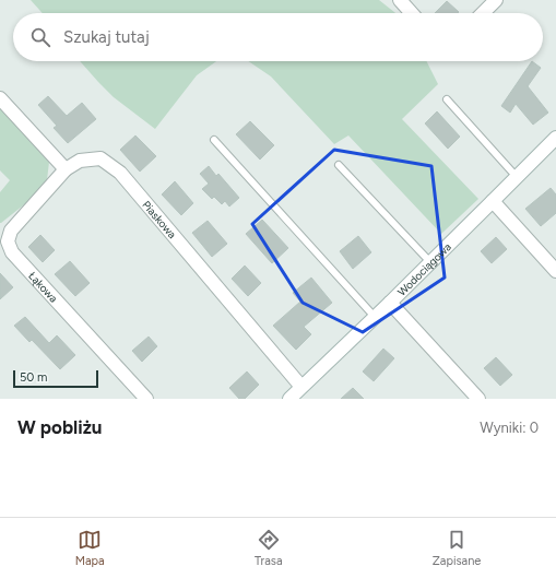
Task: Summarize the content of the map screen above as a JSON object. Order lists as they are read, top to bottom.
{
  "streets": {
    "street": ["Piaskowa", "Wodociągowa", "Łąkowa"]
  },
  "crossings": [
    ["Piaskowa", "Wodociągowa"],
    ["Piaskowa", "Łąkowa"]
  ],
  "scale_bar": "50 m",
  "page": {
    "search": "Szukaj tutaj",
    "scale": "50 m",
    "heading": ["W pobliżu", "Wyniki: 0"],
    "nav": ["Mapa", "Trasa", "Zapisane"]
  }
}
